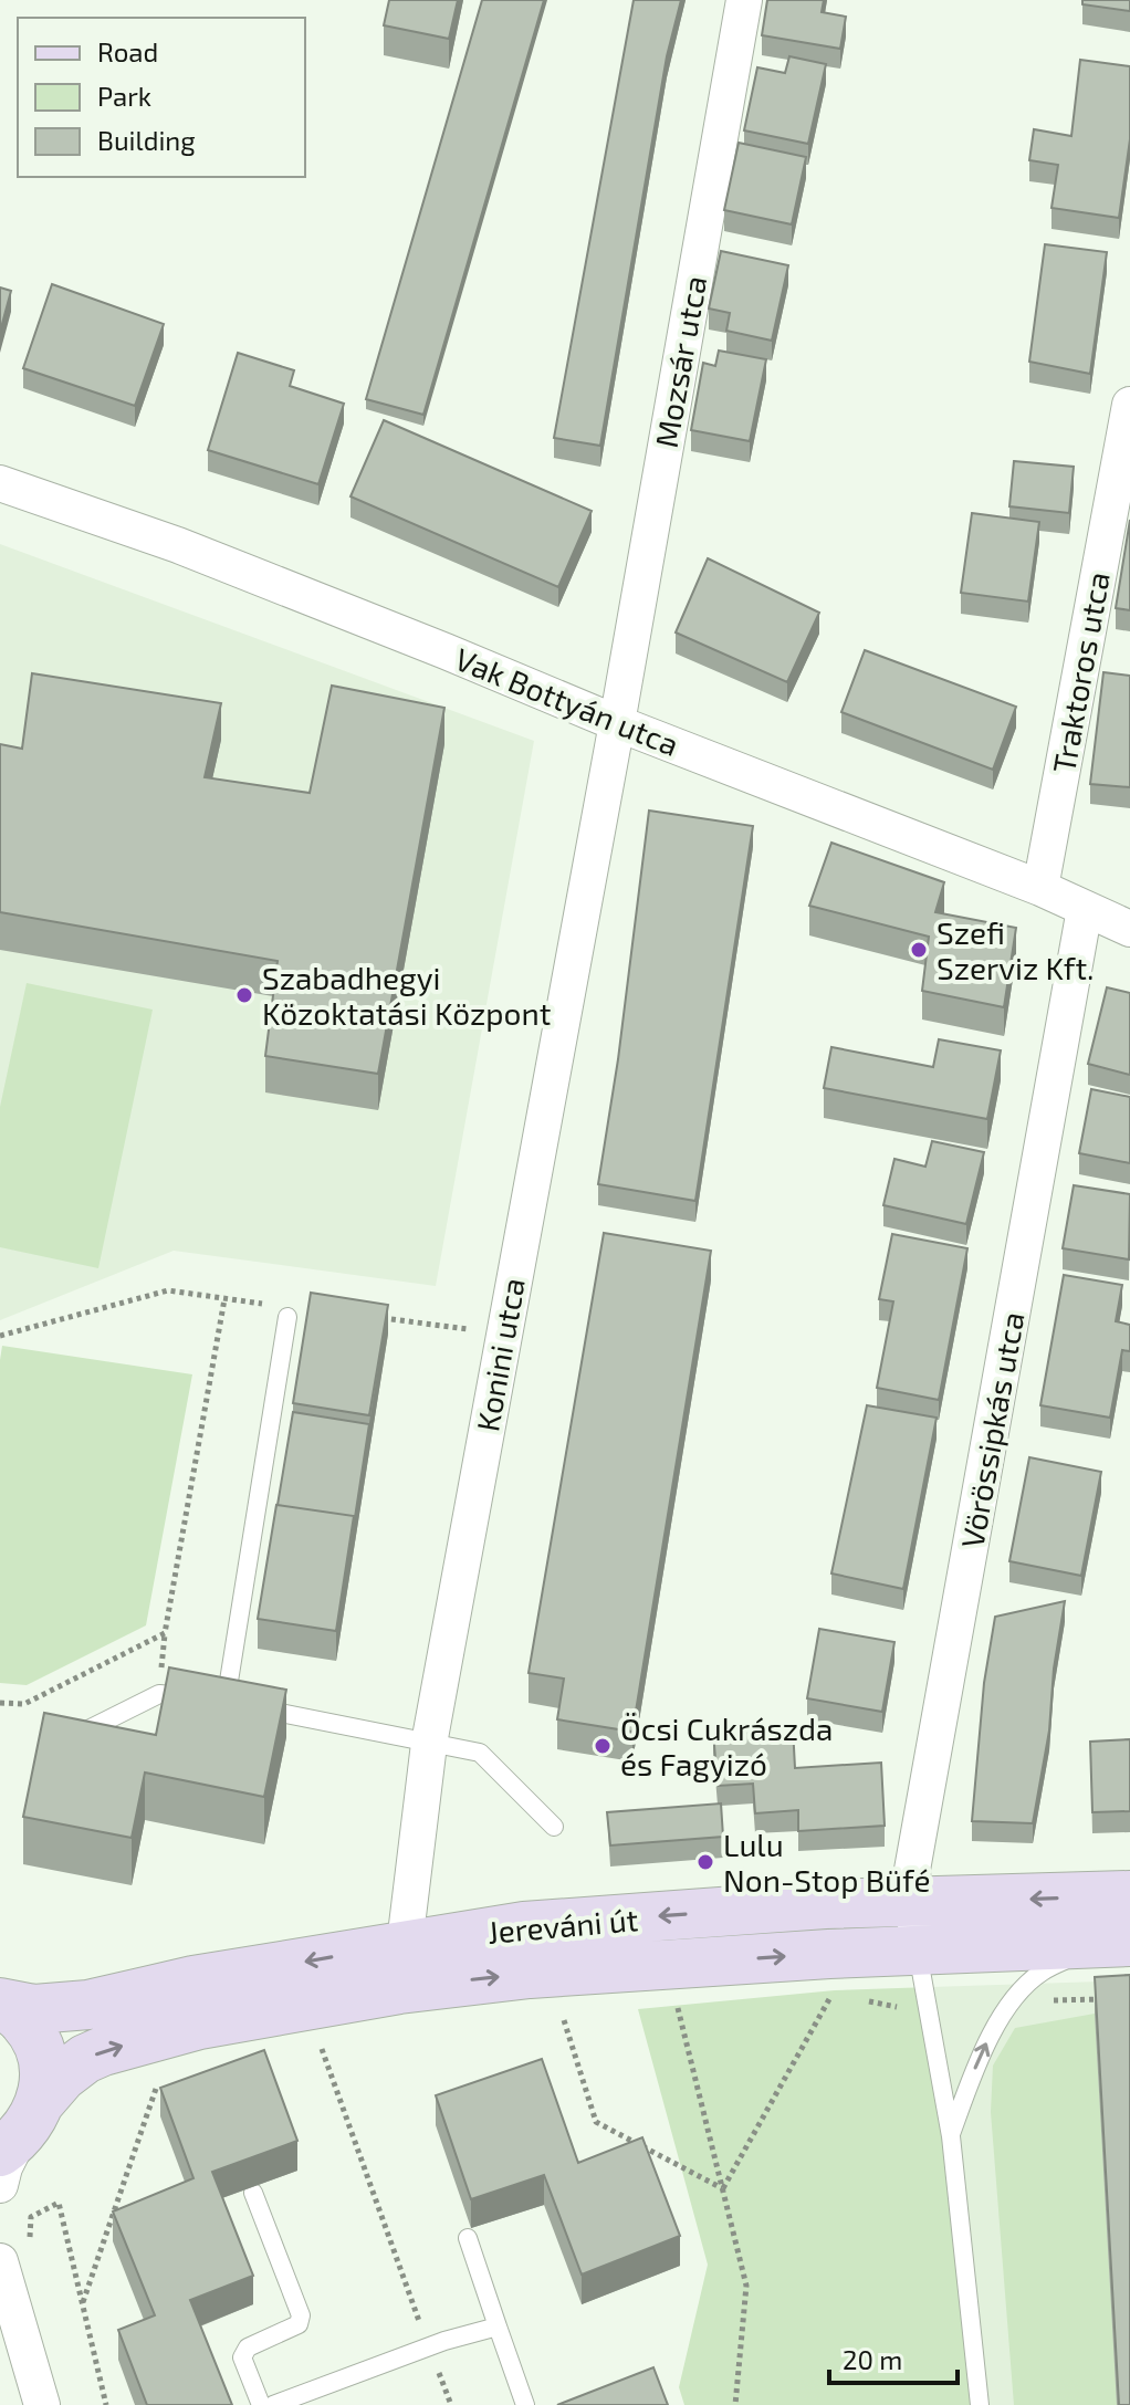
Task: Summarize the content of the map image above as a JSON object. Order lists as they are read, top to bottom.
{
  "streets": {
    "street": [
      "Mozsár utca",
      "Traktoros utca",
      "Vak Bottyán utca",
      "Konini utca",
      "Vörössipkás utca",
      "Jereváni út"
    ]
  },
  "crossings": [
    ["Mozsár utca", "Vak Bottyán utca"],
    ["Mozsár utca", "Konini utca"],
    ["Traktoros utca", "Vak Bottyán utca"],
    ["Vak Bottyán utca", "Konini utca"],
    ["Vak Bottyán utca", "Vörössipkás utca"],
    ["Konini utca", "Jereváni út"],
    ["Vörössipkás utca", "Jereváni út"]
  ],
  "places": [
    "Szefi Szerviz Kft.",
    "Szabadhegyi Közoktatási Központ",
    "Öcsi Cukrászda és Fagyizó",
    "Lulu Non-Stop Büfé"
  ],
  "legend": ["Road", "Park", "Building"],
  "scale_bar": "20 m"
}
